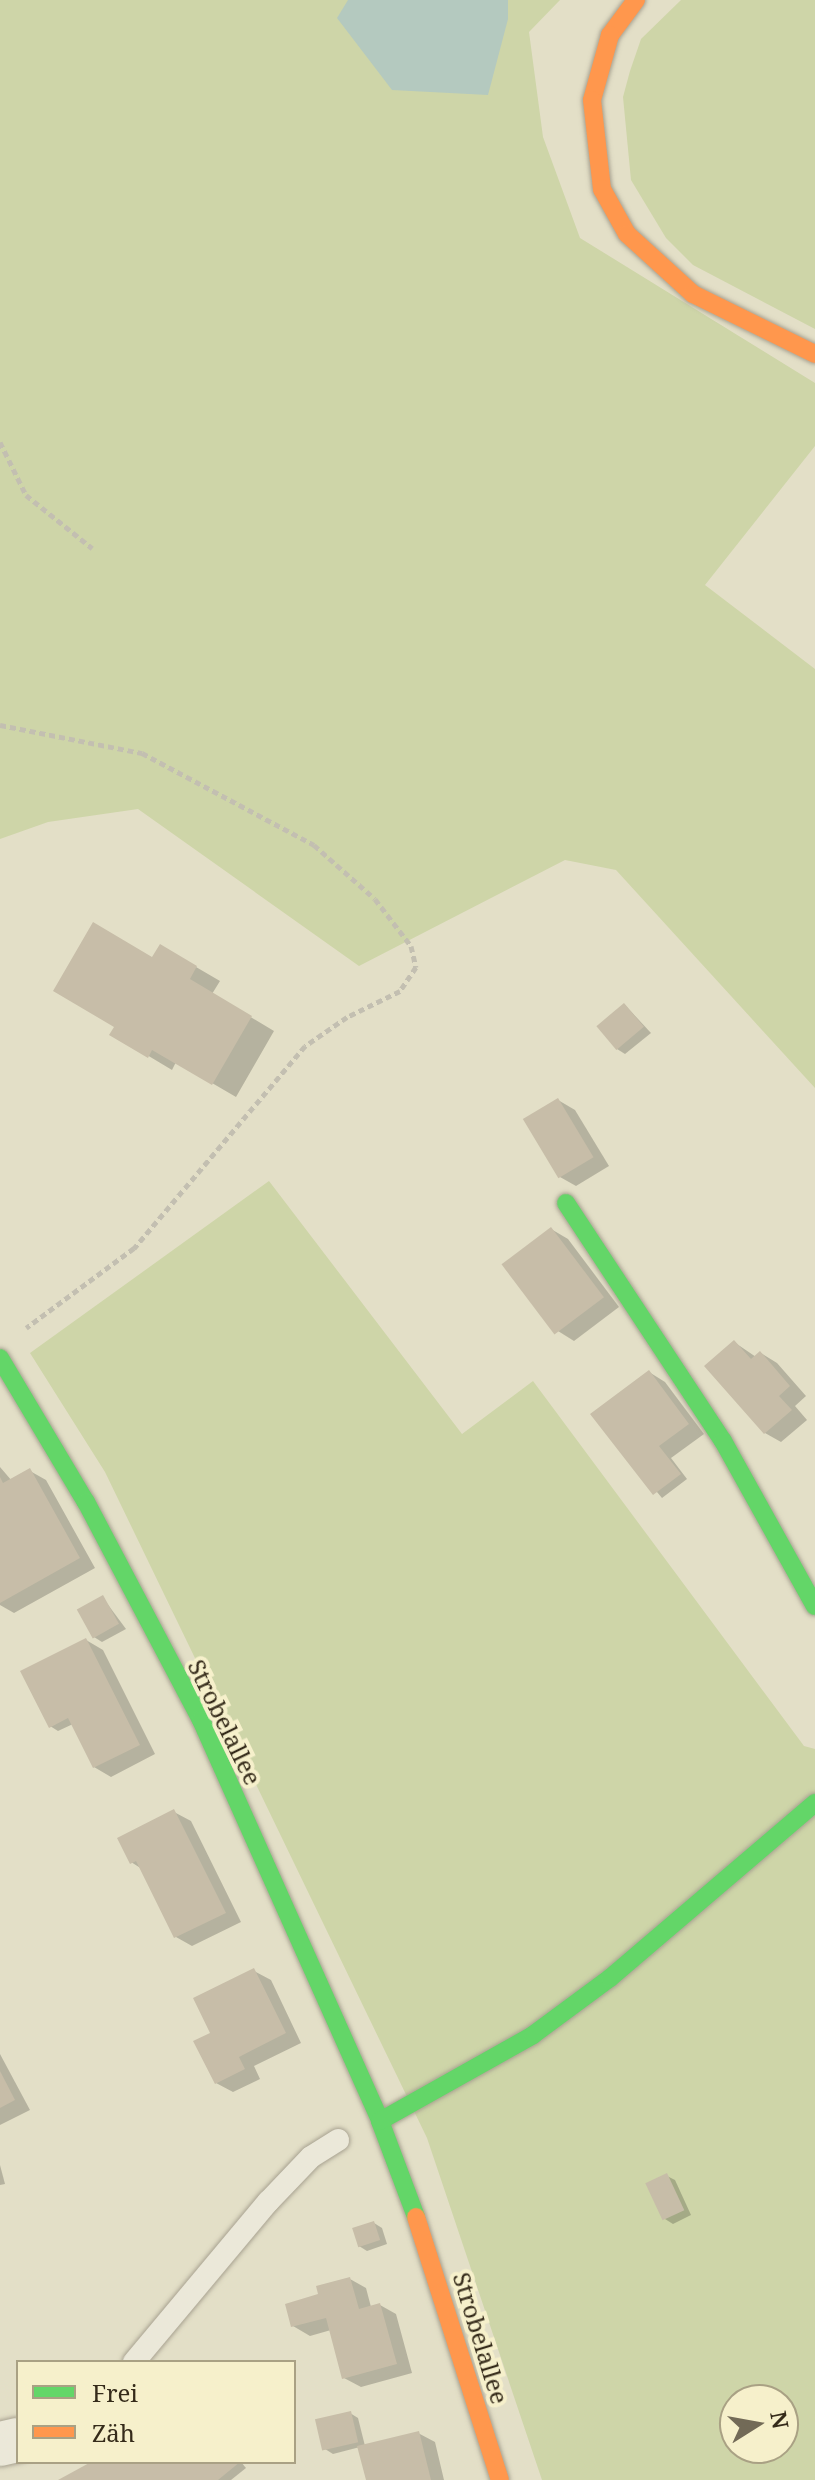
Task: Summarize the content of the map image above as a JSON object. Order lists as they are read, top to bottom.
{
  "streets": {
    "street": ["Strobelallee"]
  },
  "legend": ["Frei", "Zäh"],
  "north": "right"
}
